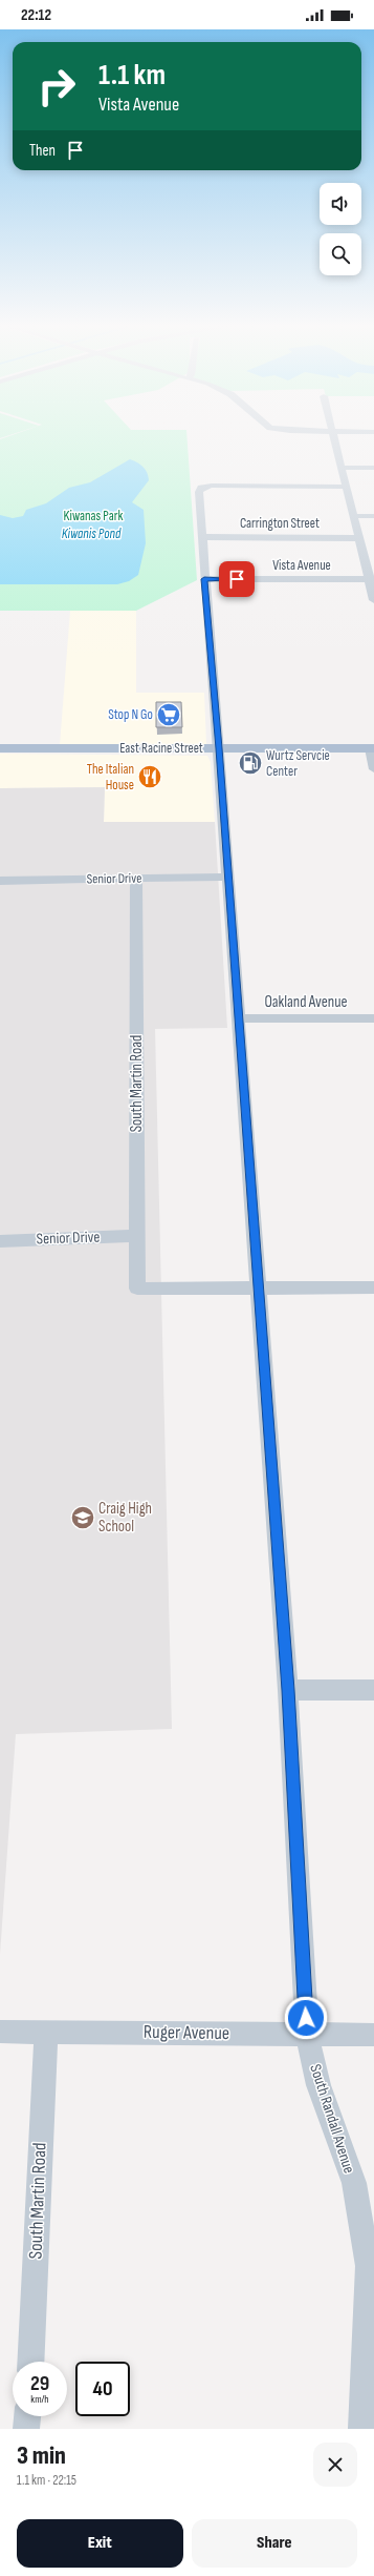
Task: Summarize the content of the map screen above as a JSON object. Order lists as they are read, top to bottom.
{
  "streets": {
    "main road": ["East Racine Street"],
    "street": [
      "Carrington Street",
      "Vista Avenue",
      "Senior Drive",
      "Oakland Avenue",
      "South Martin Road",
      "Ruger Avenue",
      "South Randall Avenue"
    ]
  },
  "crossings": [
    ["Carrington Street", "South Randall Avenue"],
    ["Vista Avenue", "South Randall Avenue"],
    ["East Racine Street", "South Randall Avenue"],
    ["Senior Drive", "South Martin Road"],
    ["Senior Drive", "South Randall Avenue"],
    ["Oakland Avenue", "South Randall Avenue"],
    ["South Martin Road", "Ruger Avenue"],
    ["South Martin Road", "South Randall Avenue"],
    ["Ruger Avenue", "South Randall Avenue"]
  ],
  "water": ["Kiwanis Pond"],
  "parks": ["Kiwanas Park"],
  "places": {
    "supermarket": ["Stop N Go"],
    "fuel station": ["Wurtz Servcie Center"],
    "restaurant": ["The Italian House"],
    "school or university": ["Craig High School"]
  },
  "page": {
    "status": "22:12",
    "turn": ["1.1 km", "Vista Avenue"],
    "then": "Then",
    "speed": "29 km/h",
    "limit": "40",
    "heading": ["3 min", "1.1 km · 22:15"],
    "buttons": ["Exit", "Share"]
  }
}
